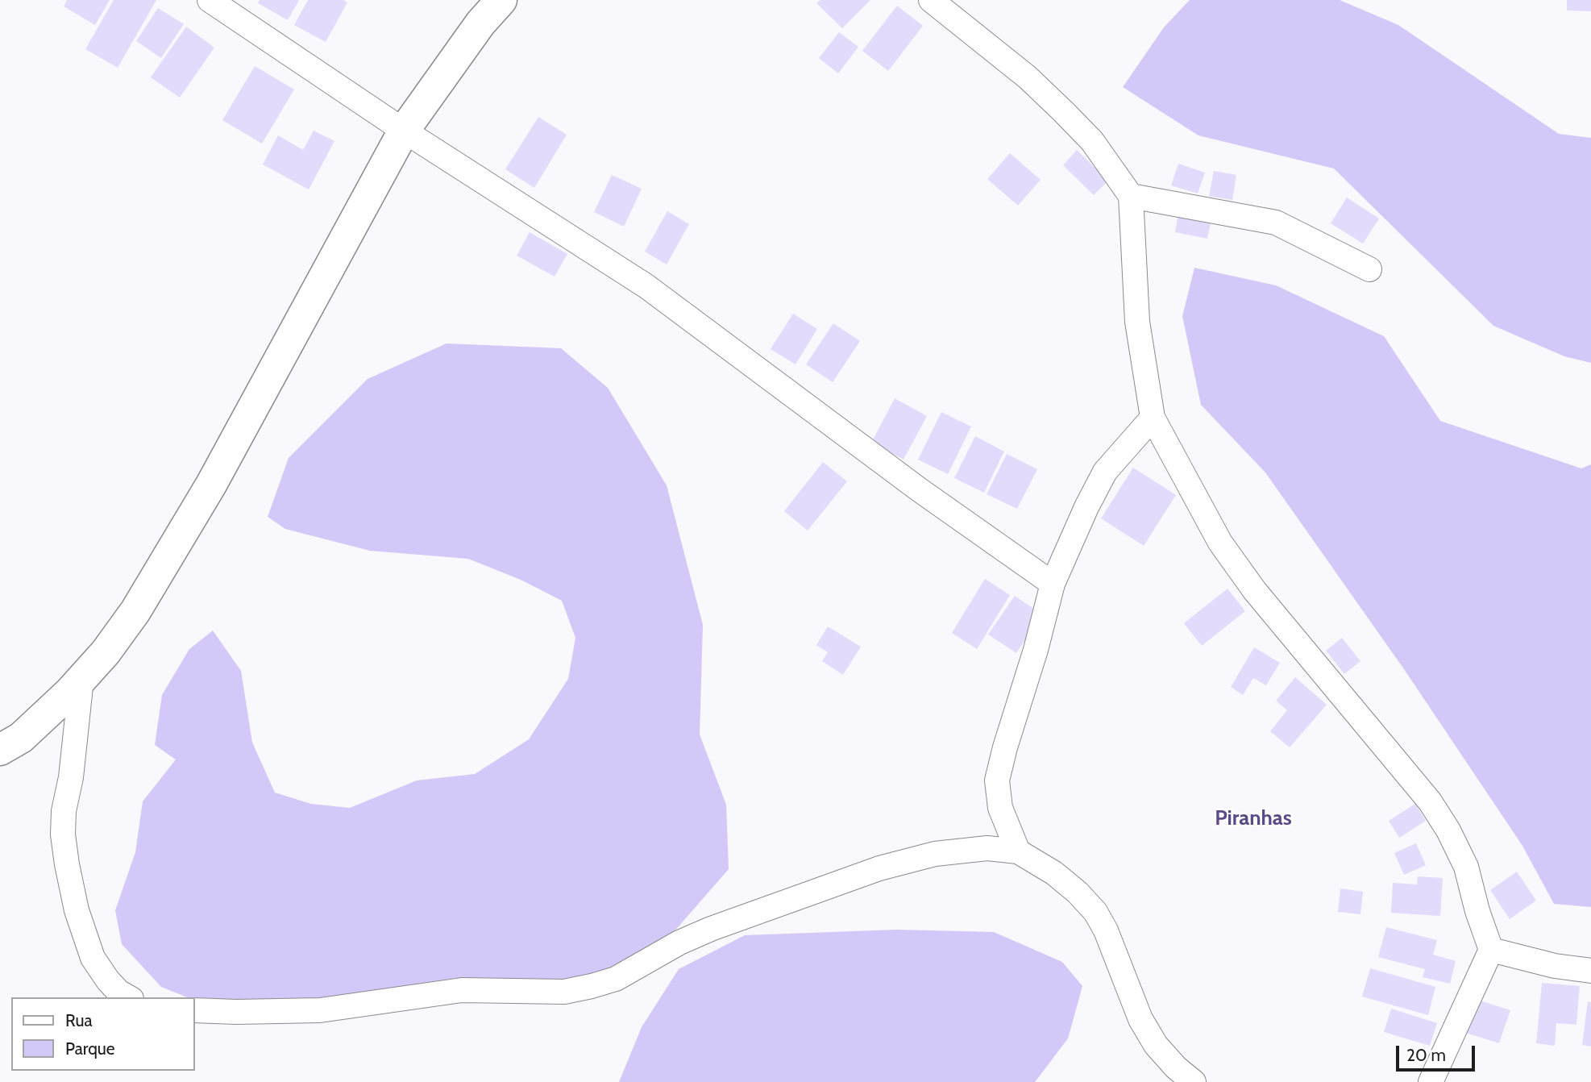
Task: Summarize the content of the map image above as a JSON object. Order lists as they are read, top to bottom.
{
  "districts": ["Piranhas"],
  "legend": ["Rua", "Parque"],
  "scale_bar": "20 m"
}
